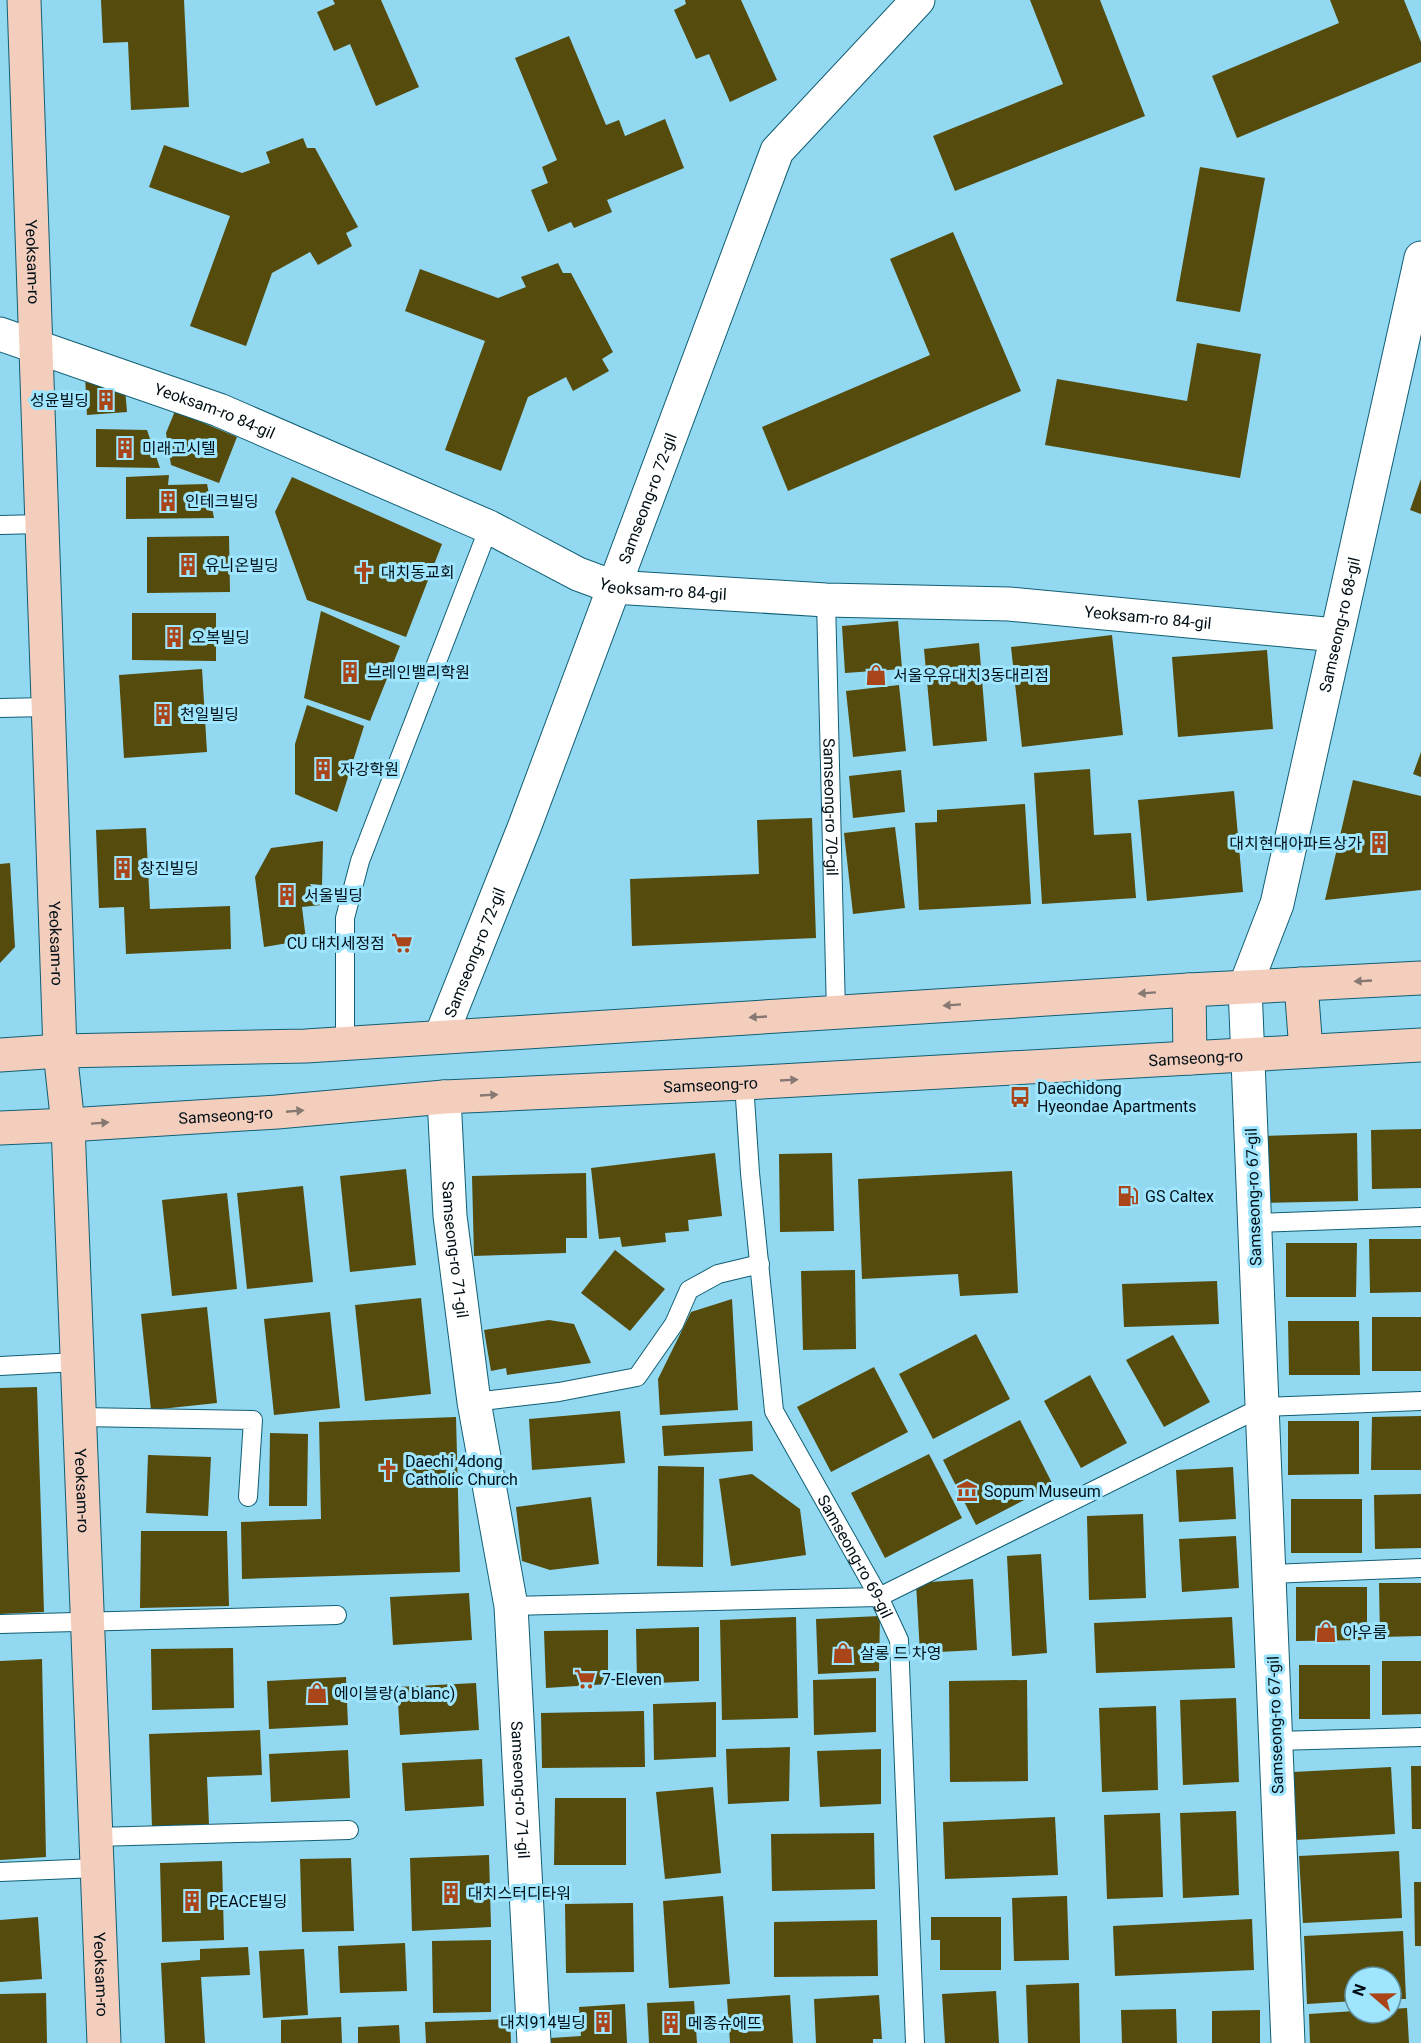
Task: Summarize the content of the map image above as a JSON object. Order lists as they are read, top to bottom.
{
  "streets": {
    "main road": ["Yeoksam-ro", "Samseong-ro"],
    "street": [
      "Yeoksam-ro 84-gil",
      "Samseong-ro 72-gil",
      "Samseong-ro 68-gil",
      "Samseong-ro 67-gil",
      "Samseong-ro 71-gil"
    ],
    "lane": ["Samseong-ro 70-gil", "Samseong-ro 69-gil"]
  },
  "crossings": [
    ["Yeoksam-ro", "Yeoksam-ro 84-gil"],
    ["Yeoksam-ro", "Samseong-ro"],
    ["Yeoksam-ro 84-gil", "Samseong-ro 72-gil"],
    ["Yeoksam-ro 84-gil", "Samseong-ro 68-gil"],
    ["Yeoksam-ro 84-gil", "Samseong-ro 70-gil"],
    ["Samseong-ro 68-gil", "Samseong-ro 67-gil"],
    ["Samseong-ro", "Samseong-ro 67-gil"],
    ["Samseong-ro", "Samseong-ro 71-gil"],
    ["Samseong-ro", "Samseong-ro 69-gil"]
  ],
  "places": {
    "building": [
      "성윤빌딩",
      "미래고시텔",
      "인테크빌딩",
      "유니온빌딩",
      "오복빌딩",
      "브레인밸리학원",
      "천일빌딩",
      "자강학원",
      "대치현대아파트상가",
      "창진빌딩",
      "서울빌딩",
      "대치스터디타워",
      "PEACE빌딩",
      "대치914빌딩",
      "메종슈에뜨"
    ],
    "church": ["대치동교회", "Daechi 4dong Catholic Church"],
    "shop": [
      "서울우유대치3동대리점",
      "아우룸",
      "살롱 드 차영",
      "에이블랑(a blanc)"
    ],
    "supermarket": ["CU 대치세정점", "7-Eleven"],
    "bus stop": ["Daechidong Hyeondae Apartments"],
    "fuel station": ["GS Caltex"],
    "museum": ["Sopum Museum"]
  },
  "north": "left"
}
